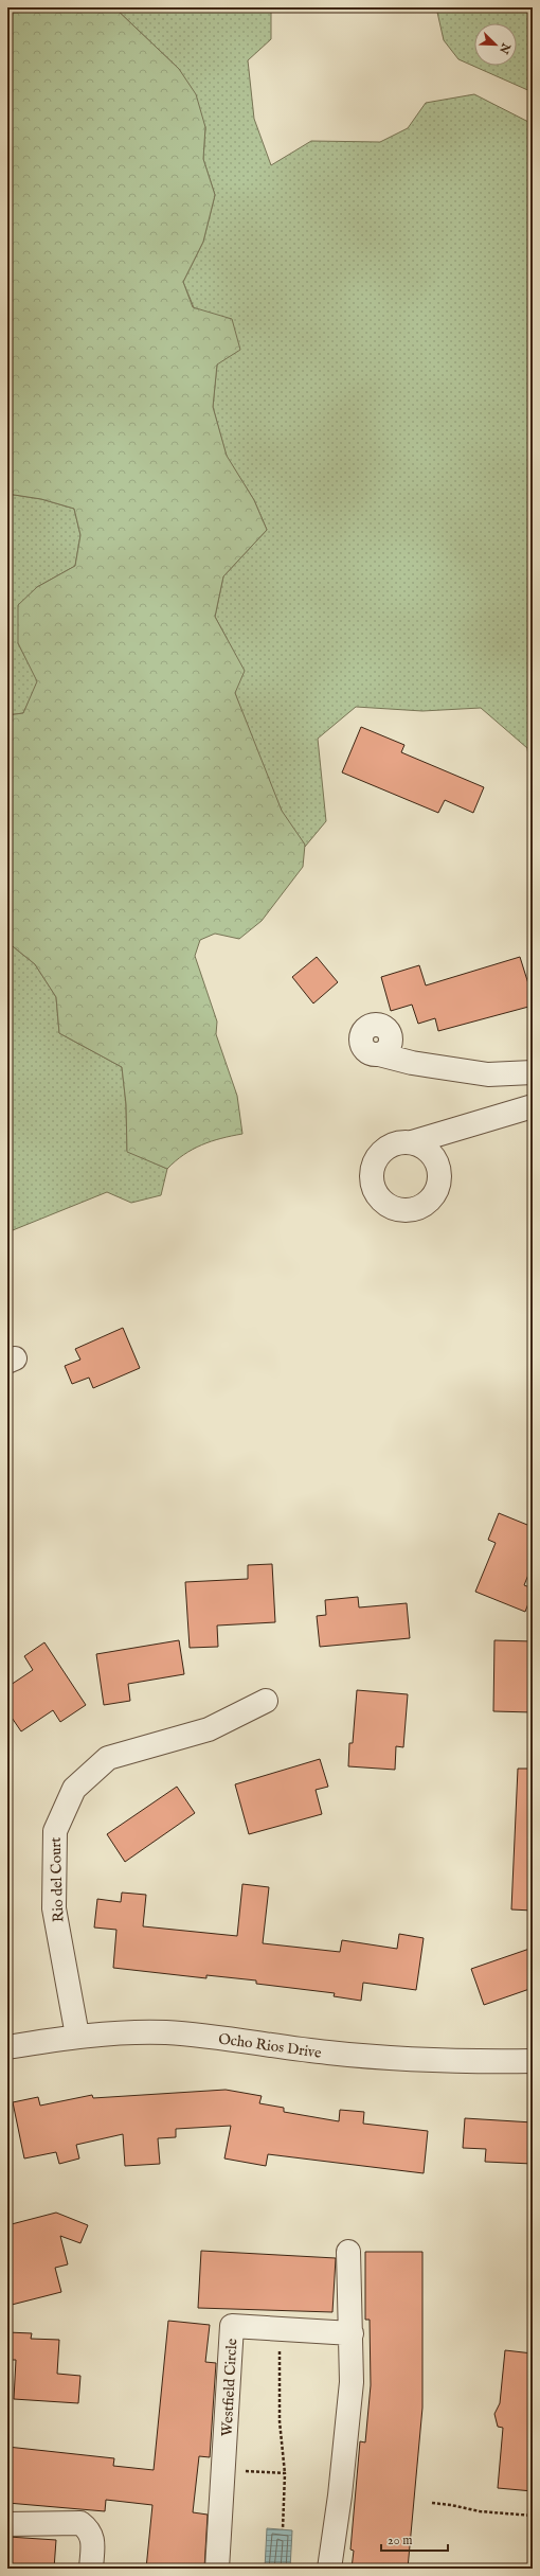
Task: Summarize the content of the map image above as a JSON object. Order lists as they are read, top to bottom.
{
  "streets": {
    "street": ["Rio del Court", "Ocho Rios Drive", "Westfield Circle"]
  },
  "crossings": [
    ["Rio del Court", "Ocho Rios Drive"]
  ],
  "scale_bar": "20 m",
  "north": "bottom right"
}
